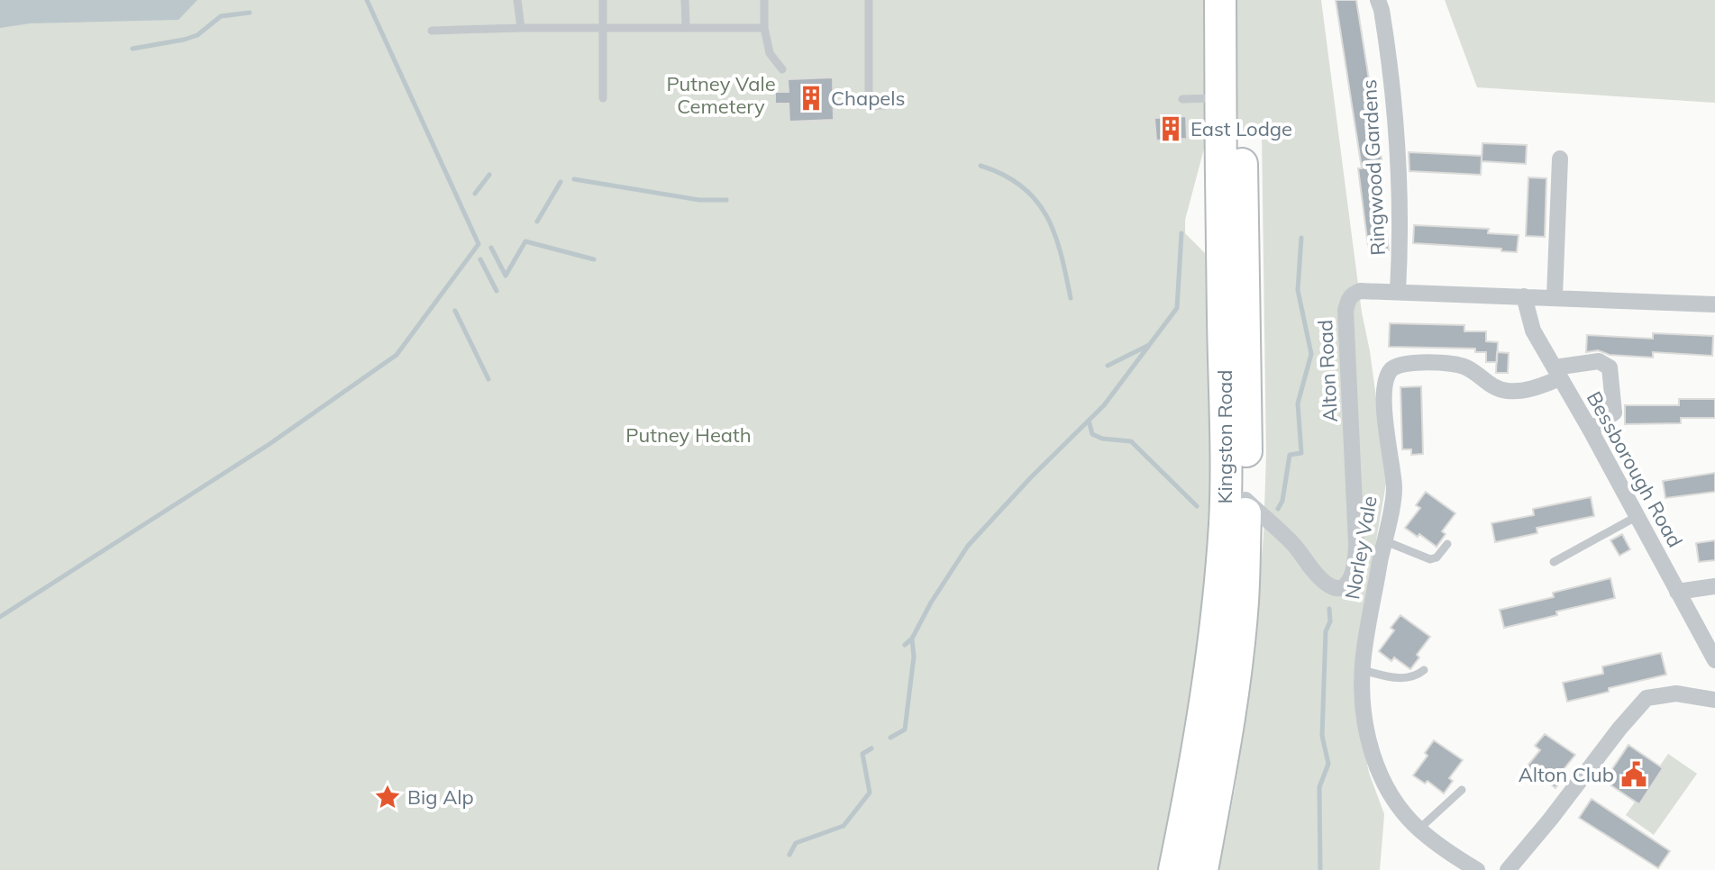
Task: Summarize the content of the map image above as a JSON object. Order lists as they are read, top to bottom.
{
  "streets": {
    "highway": ["Kingston Road"],
    "street": [
      "Ringwood Gardens",
      "Alton Road",
      "Bessborough Road",
      "Norley Vale"
    ]
  },
  "crossings": [
    ["Ringwood Gardens", "Alton Road"],
    ["Alton Road", "Kingston Road"],
    ["Alton Road", "Bessborough Road"],
    ["Bessborough Road", "Norley Vale"]
  ],
  "parks": ["Putney Vale Cemetery", "Putney Heath"],
  "places": {
    "building": ["Chapels", "East Lodge"],
    "public building": ["Alton Club"],
    "place": ["Big Alp"]
  }
}
